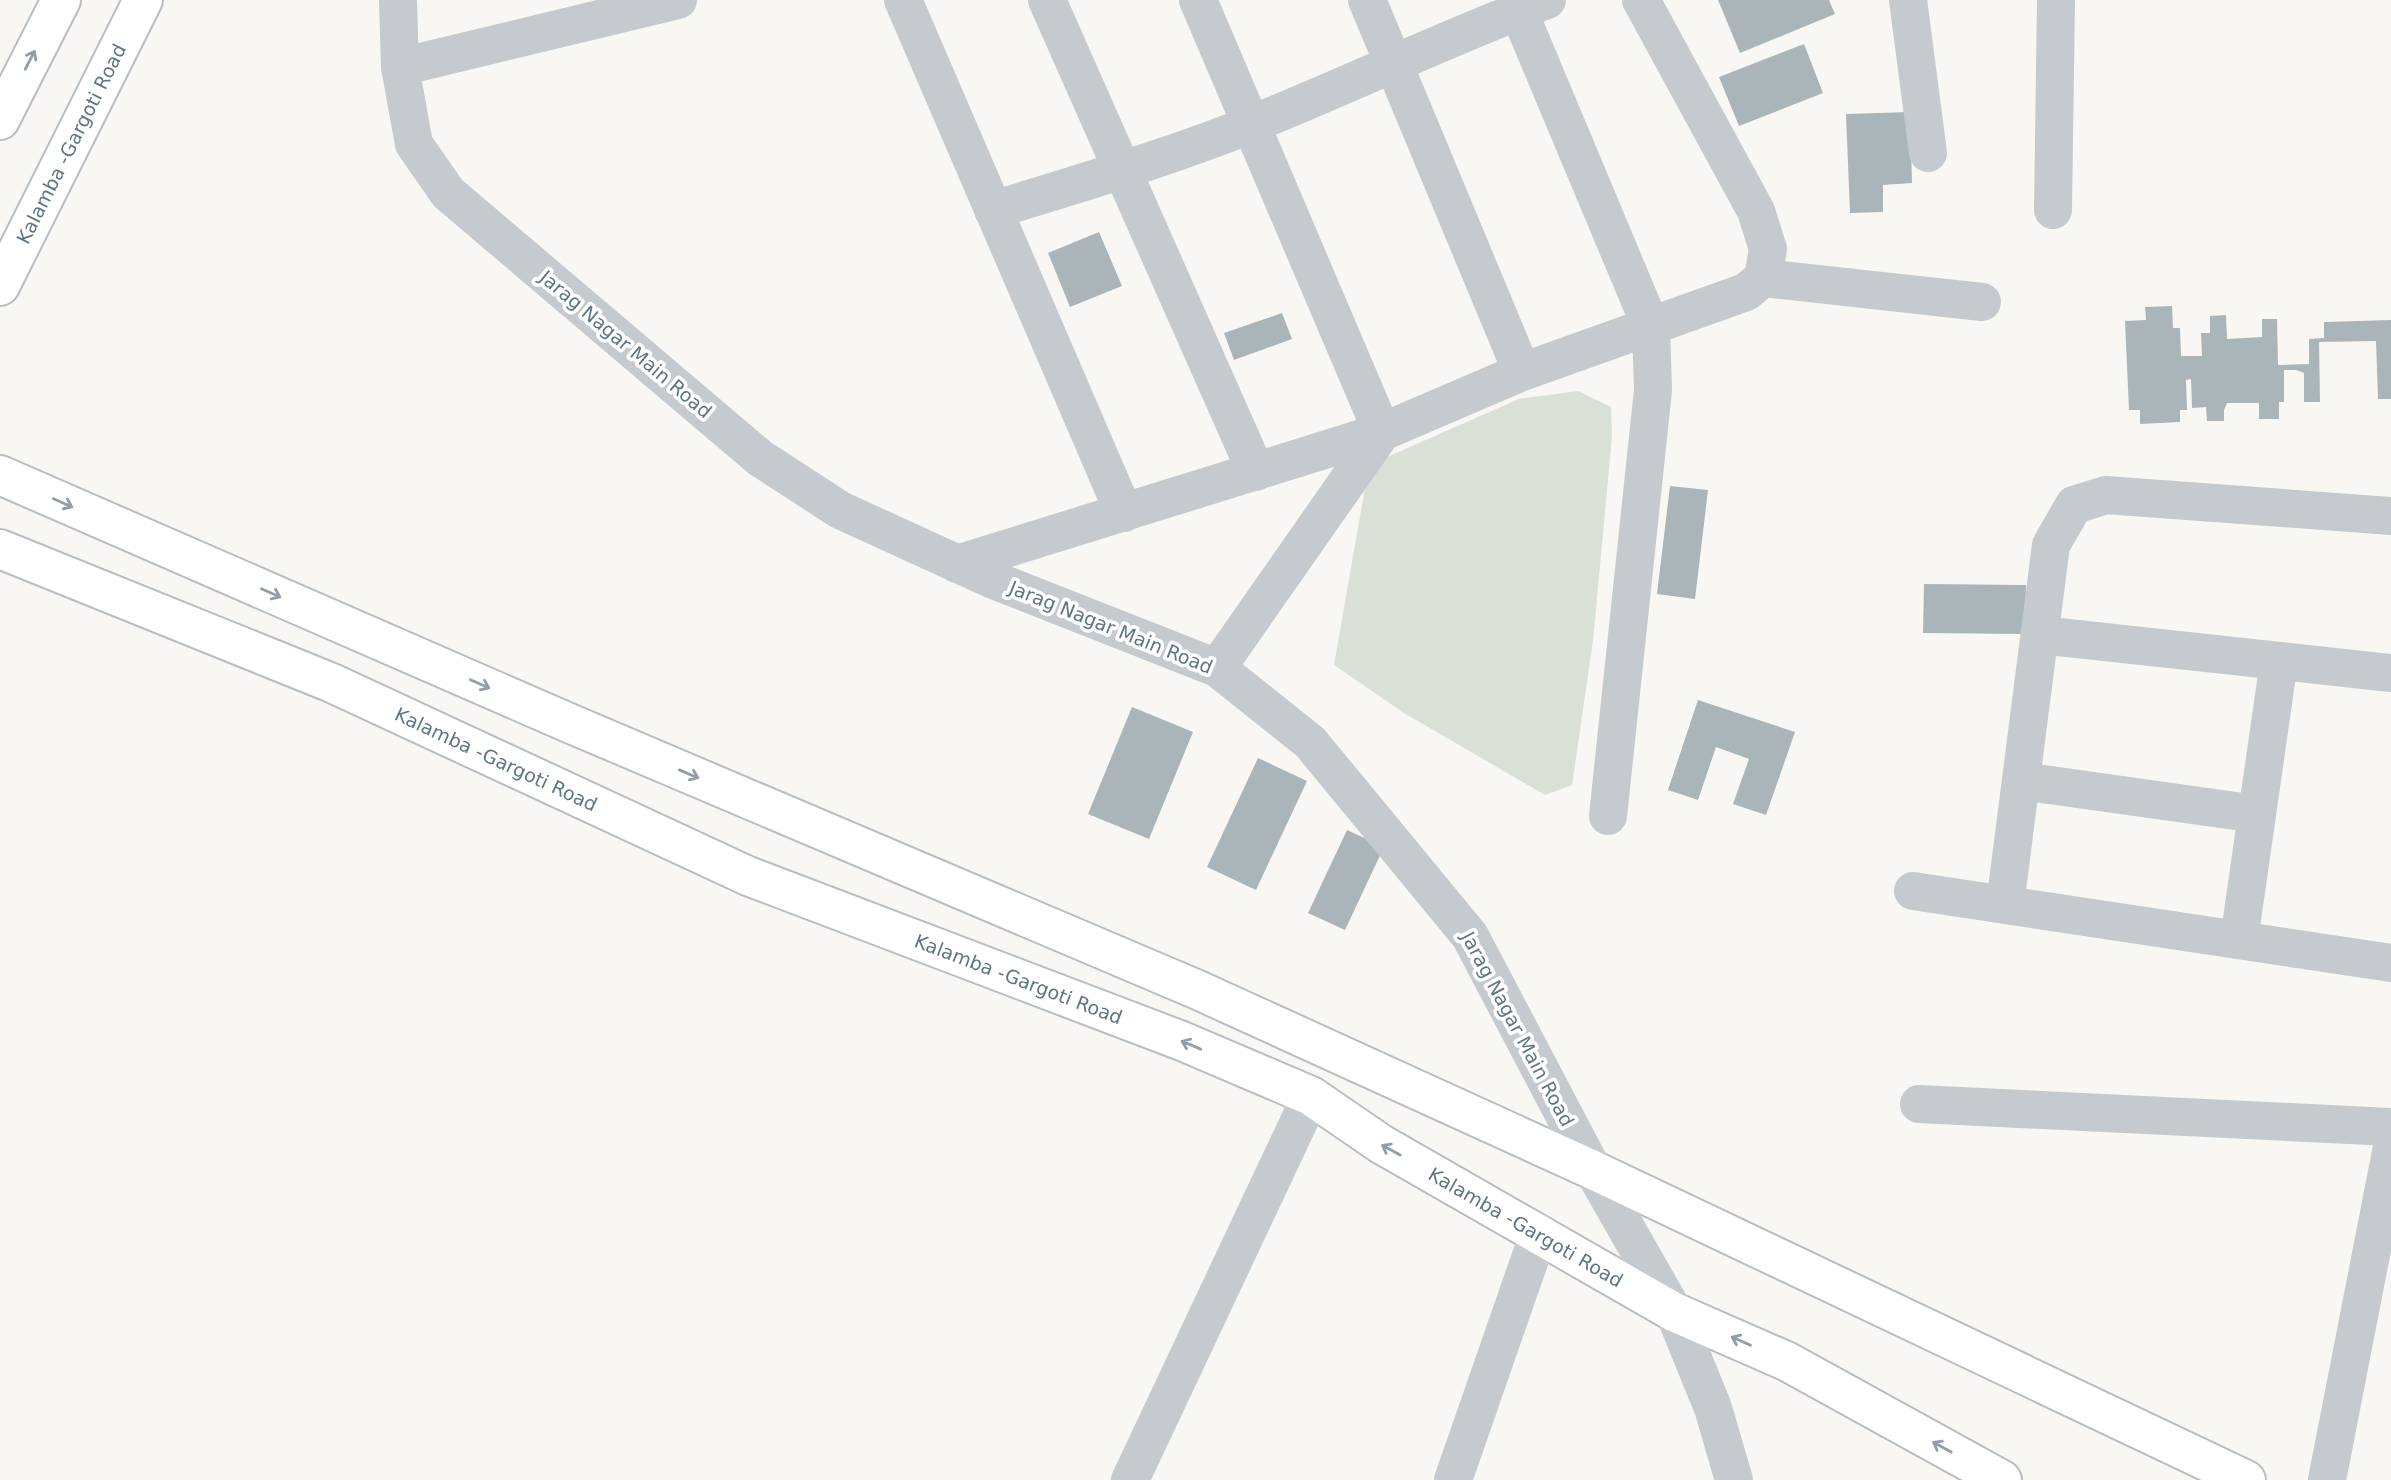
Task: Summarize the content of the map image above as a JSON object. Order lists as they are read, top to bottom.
{
  "streets": {
    "main road": ["Kalamba -Gargoti Road"],
    "street": ["Jarag Nagar Main Road"]
  },
  "crossings": [
    ["Kalamba -Gargoti Road", "Jarag Nagar Main Road"]
  ]
}
